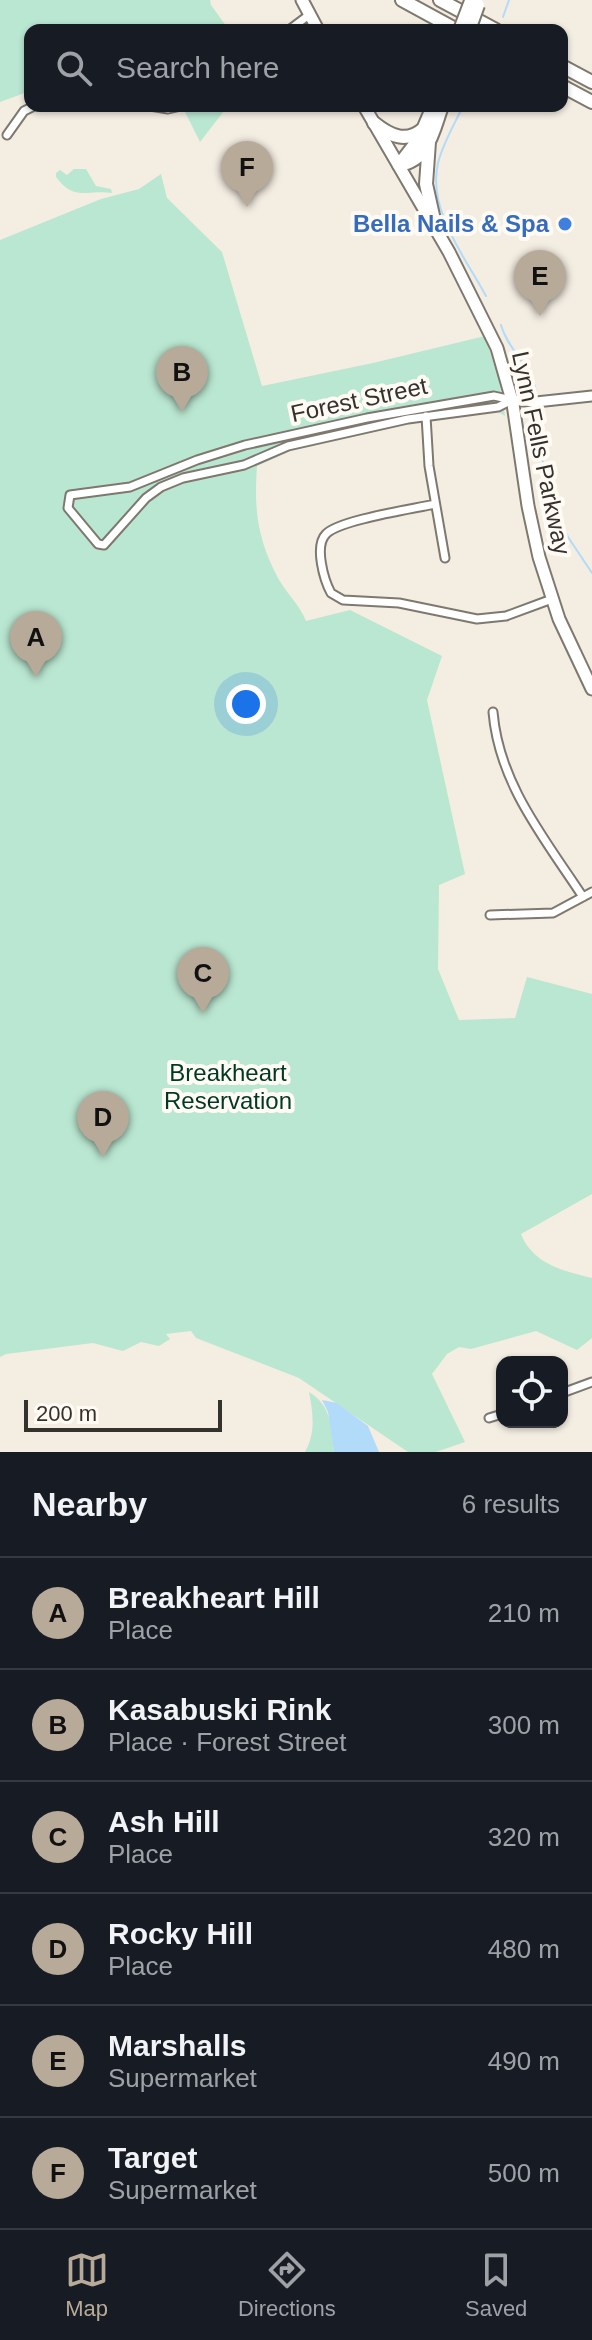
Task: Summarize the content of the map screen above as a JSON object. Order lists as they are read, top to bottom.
{
  "streets": {
    "main road": ["Lynn Fells Parkway"],
    "street": ["Forest Street"]
  },
  "crossings": [
    ["Forest Street", "Lynn Fells Parkway"]
  ],
  "parks": ["Breakheart Reservation"],
  "places": ["Bella Nails & Spa"],
  "scale_bar": "200 m",
  "page": {
    "search": "Search here",
    "pins": [
      "F",
      "E",
      "B",
      "A",
      "C",
      "D"
    ],
    "scale": "200 m",
    "heading": ["Nearby", "6 results"],
    "list": [
      {
        "mark": "A",
        "name": "Breakheart Hill",
        "note": "Place",
        "value": "210 m"
      },
      {
        "mark": "B",
        "name": "Kasabuski Rink",
        "note": "Place · Forest Street",
        "value": "300 m"
      },
      {
        "mark": "C",
        "name": "Ash Hill",
        "note": "Place",
        "value": "320 m"
      },
      {
        "mark": "D",
        "name": "Rocky Hill",
        "note": "Place",
        "value": "480 m"
      },
      {
        "mark": "E",
        "name": "Marshalls",
        "note": "Supermarket",
        "value": "490 m"
      },
      {
        "mark": "F",
        "name": "Target",
        "note": "Supermarket",
        "value": "500 m"
      }
    ],
    "nav": ["Map", "Directions", "Saved"]
  }
}
